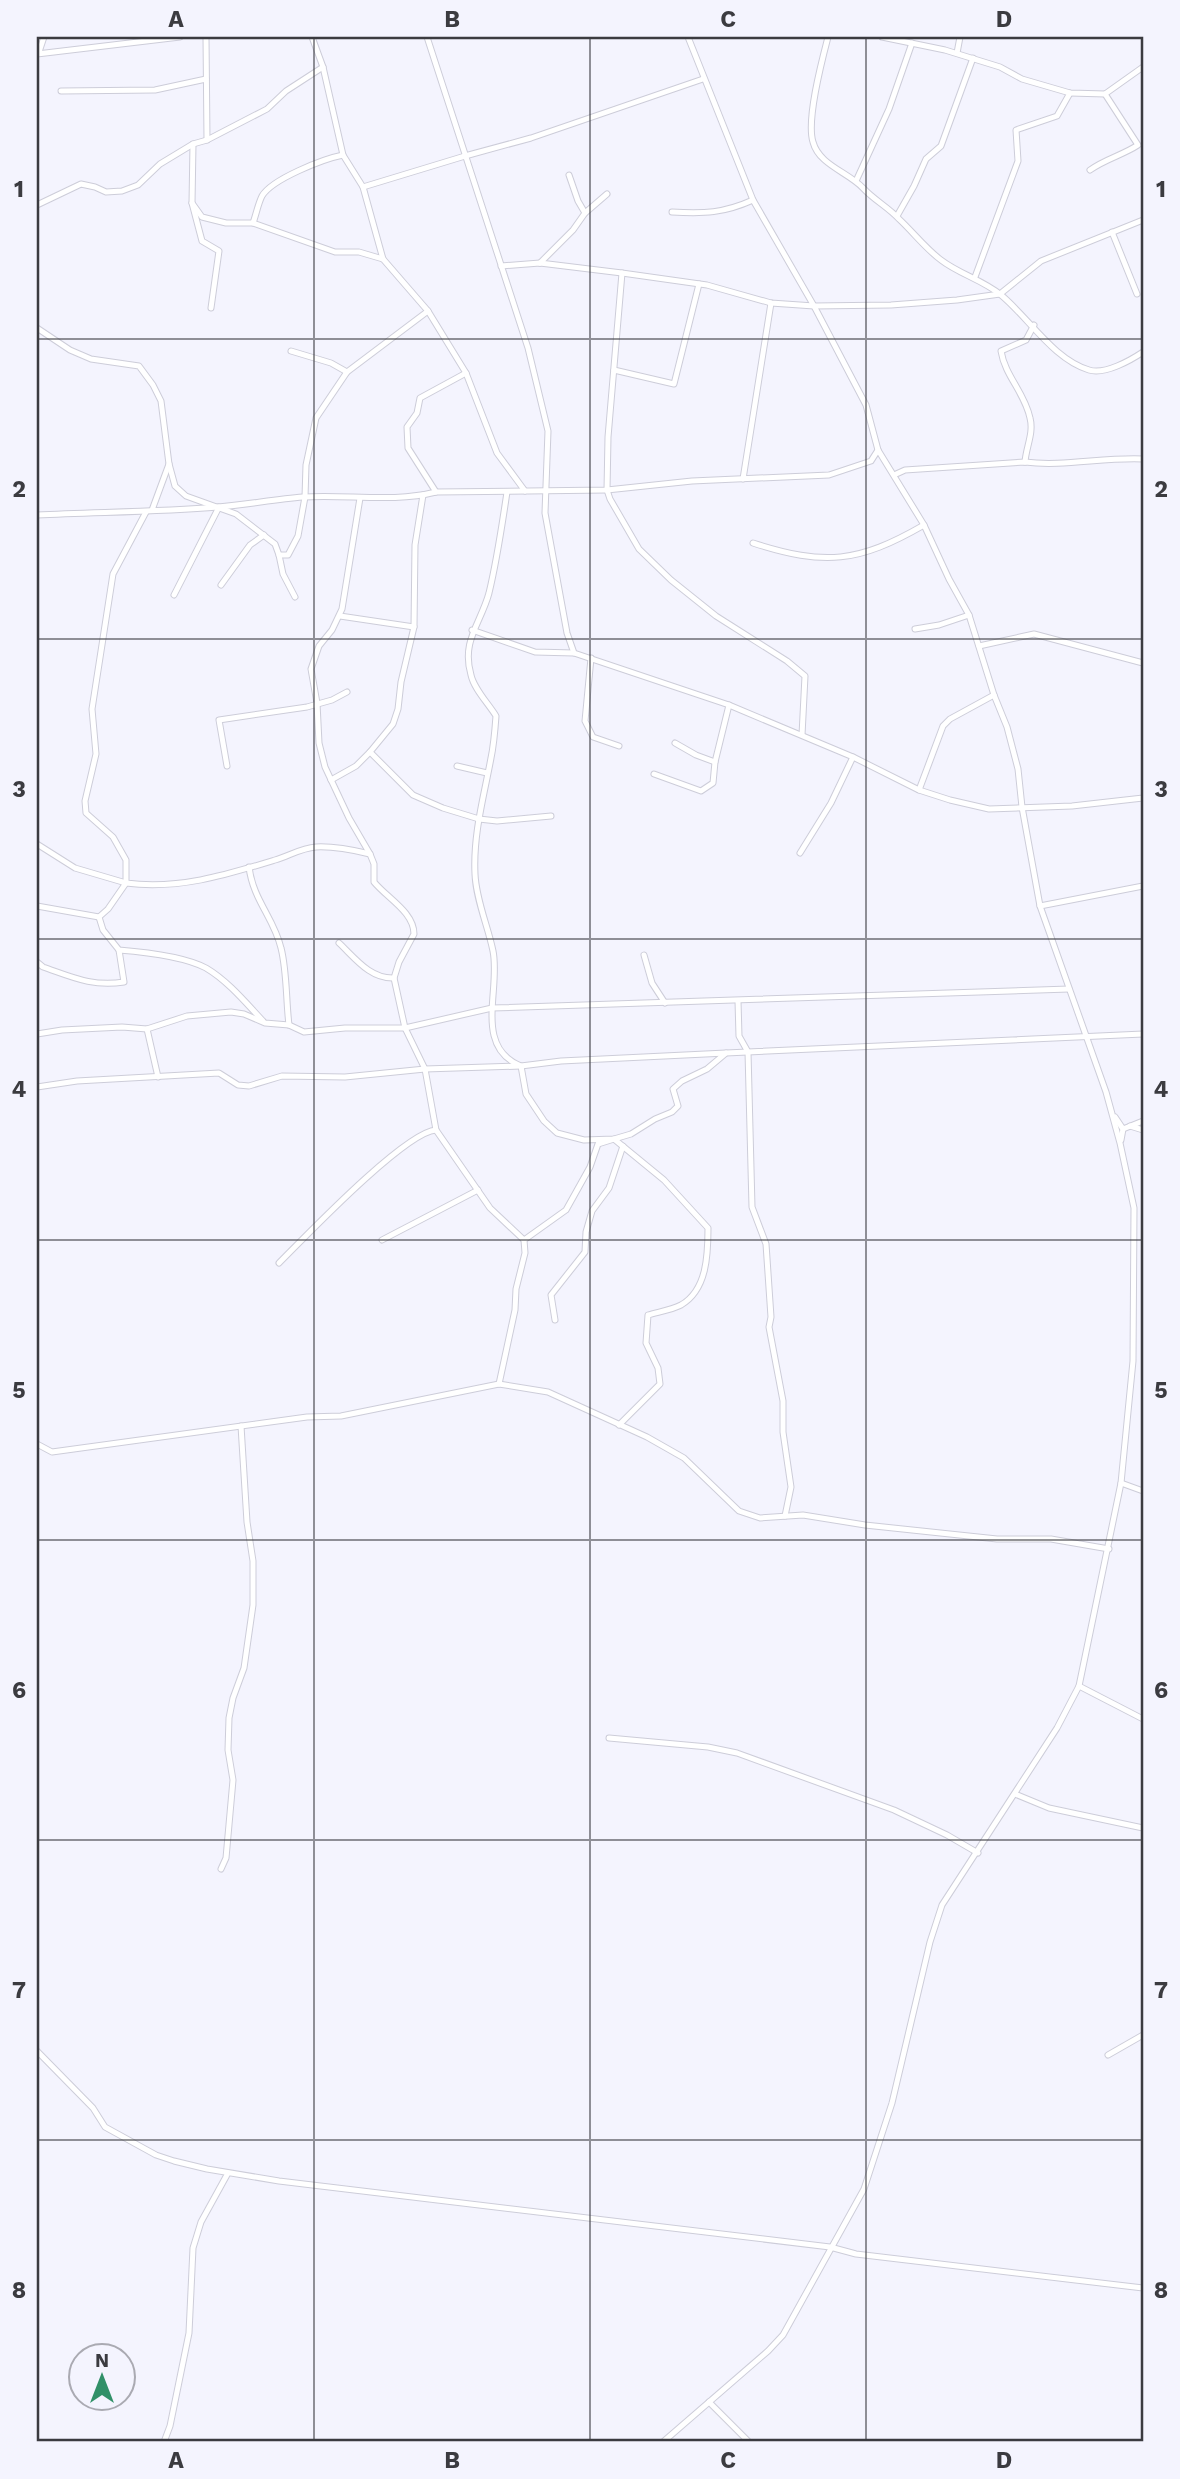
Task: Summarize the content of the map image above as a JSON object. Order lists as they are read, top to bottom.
{
  "north": "top",
  "grid": {
    "columns": [
      "A",
      "B",
      "C",
      "D"
    ],
    "rows": [
      "1",
      "2",
      "3",
      "4",
      "5",
      "6",
      "7",
      "8"
    ]
  }
}
